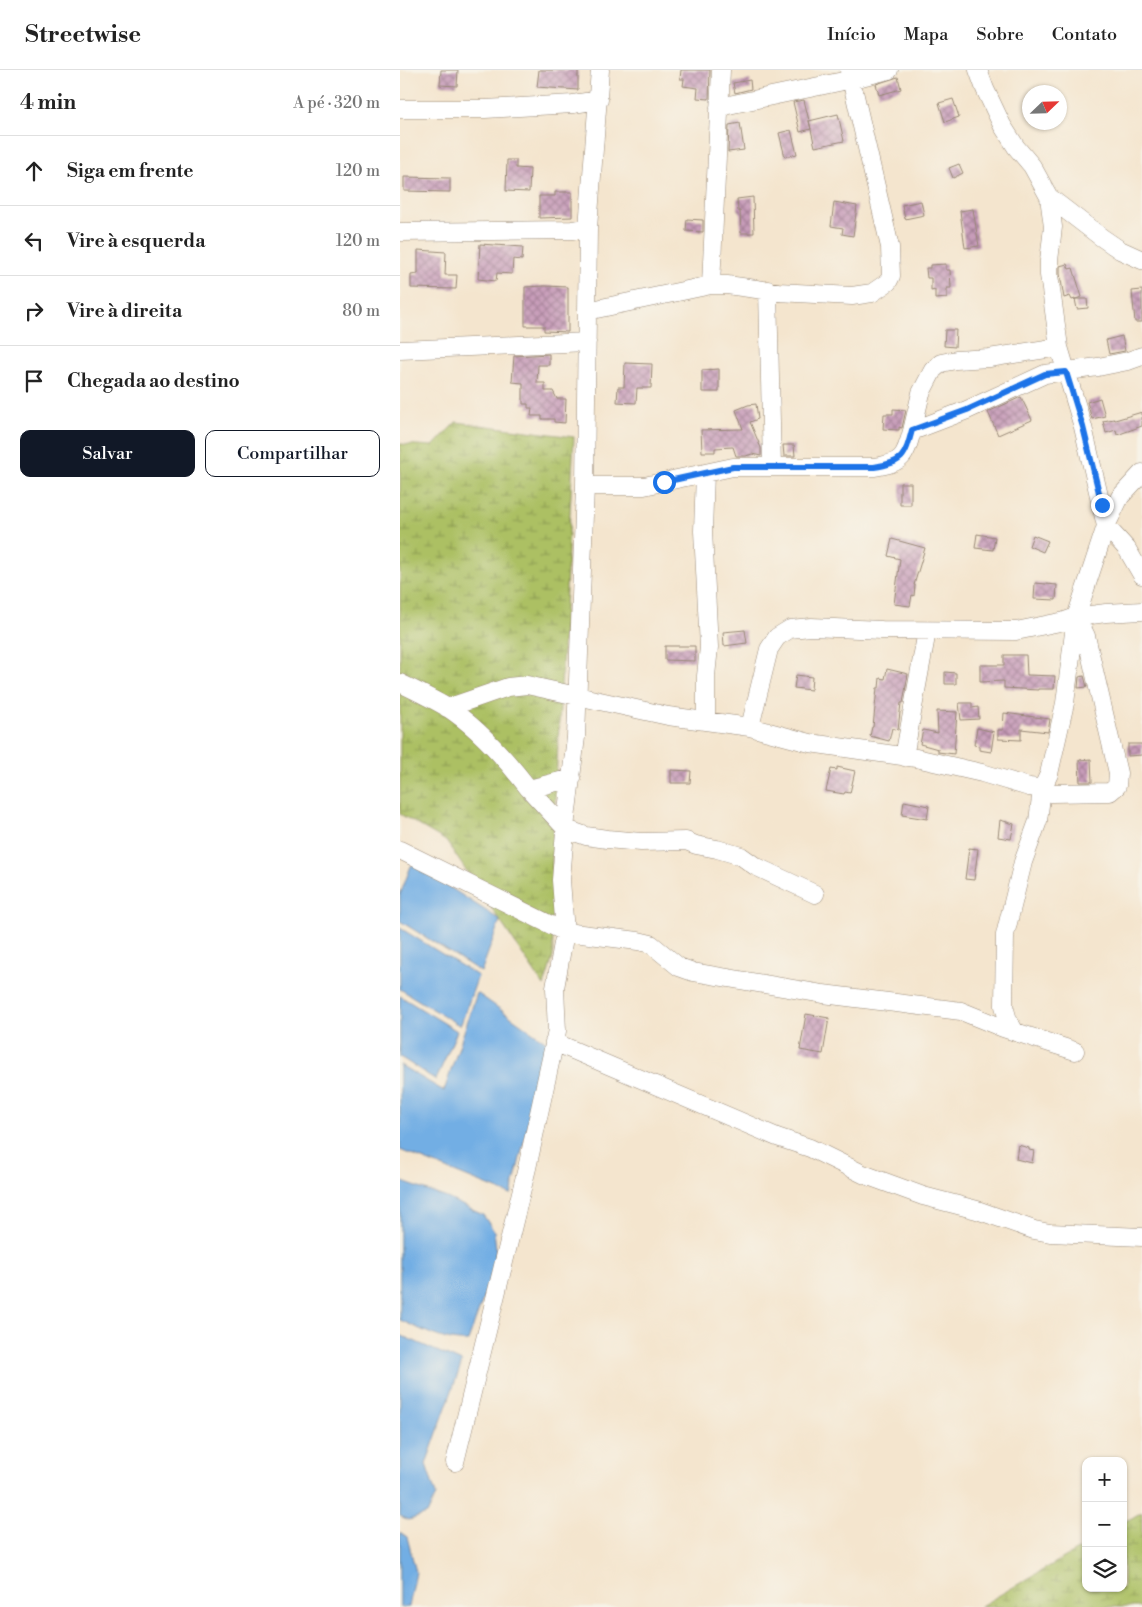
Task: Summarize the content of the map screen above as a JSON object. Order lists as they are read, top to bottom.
{
  "north": "top right",
  "page": {
    "header": "Streetwise",
    "nav": [
      "Início",
      "Mapa",
      "Sobre",
      "Contato"
    ],
    "heading": ["4 min", "A pé · 320 m"],
    "list": [
      ["Siga em frente", "120 m"],
      ["Vire à esquerda", "120 m"],
      ["Vire à direita", "80 m"],
      "Chegada ao destino"
    ],
    "buttons": ["Salvar", "Compartilhar"],
    "map_buttons": ["+", "−"]
  }
}
